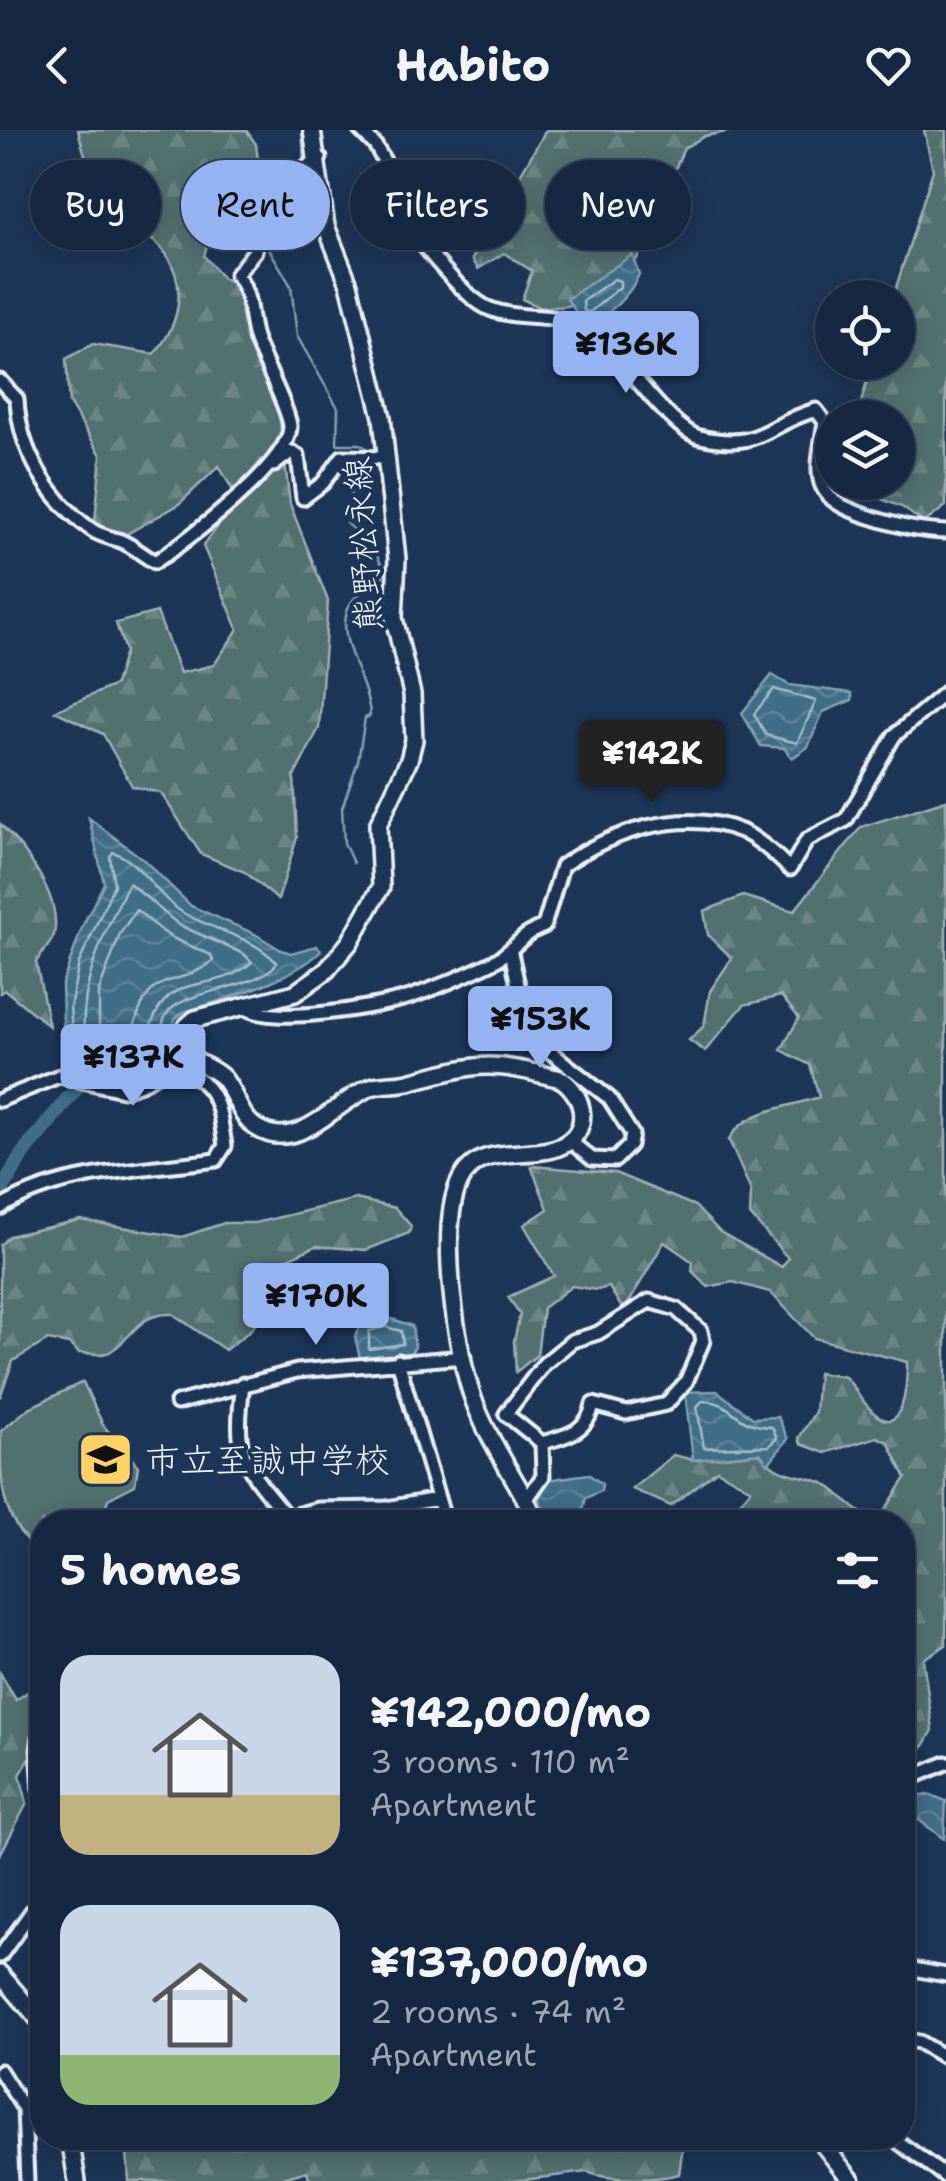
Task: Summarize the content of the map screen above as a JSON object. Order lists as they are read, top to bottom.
{
  "streets": {
    "main road": ["熊野松永線"]
  },
  "places": {
    "school or university": ["市立至誠中学校"]
  },
  "page": {
    "header": "Habito",
    "chip": [
      "Buy",
      "Rent",
      "Filters",
      "New"
    ],
    "price": [
      "¥136K",
      "¥142K",
      "¥153K",
      "¥137K",
      "¥170K"
    ],
    "heading": "5 homes",
    "list": [
      {
        "name": "¥142,000/mo",
        "note": "3 rooms · 110 m² · Apartment"
      },
      {
        "name": "¥137,000/mo",
        "note": "2 rooms · 74 m² · Apartment"
      }
    ]
  }
}
